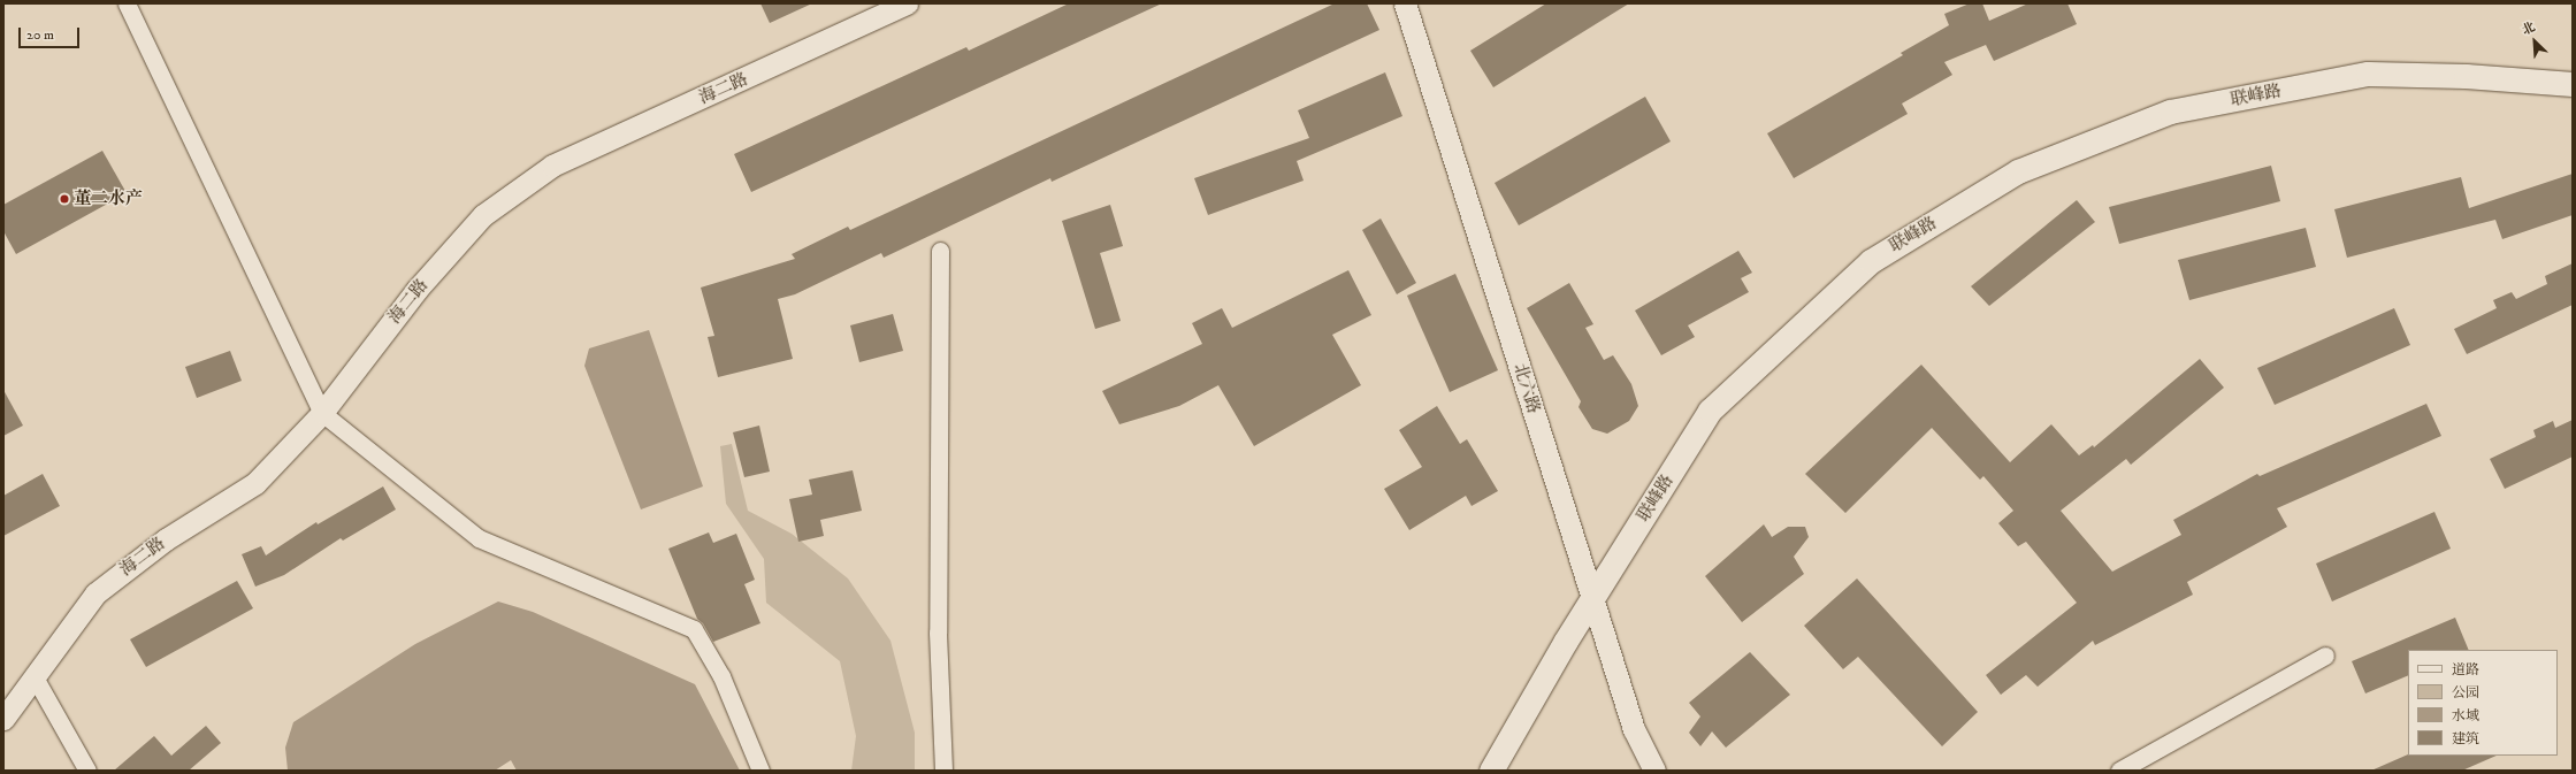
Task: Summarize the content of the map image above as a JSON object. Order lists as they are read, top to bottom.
{
  "streets": {
    "main road": ["联峰路"],
    "street": ["海二路", "北六路"]
  },
  "crossings": [
    ["联峰路", "北六路"]
  ],
  "places": ["董二水产"],
  "legend": [
    "道路",
    "公园",
    "水域",
    "建筑"
  ],
  "scale_bar": "20 m",
  "north": "top left"
}
